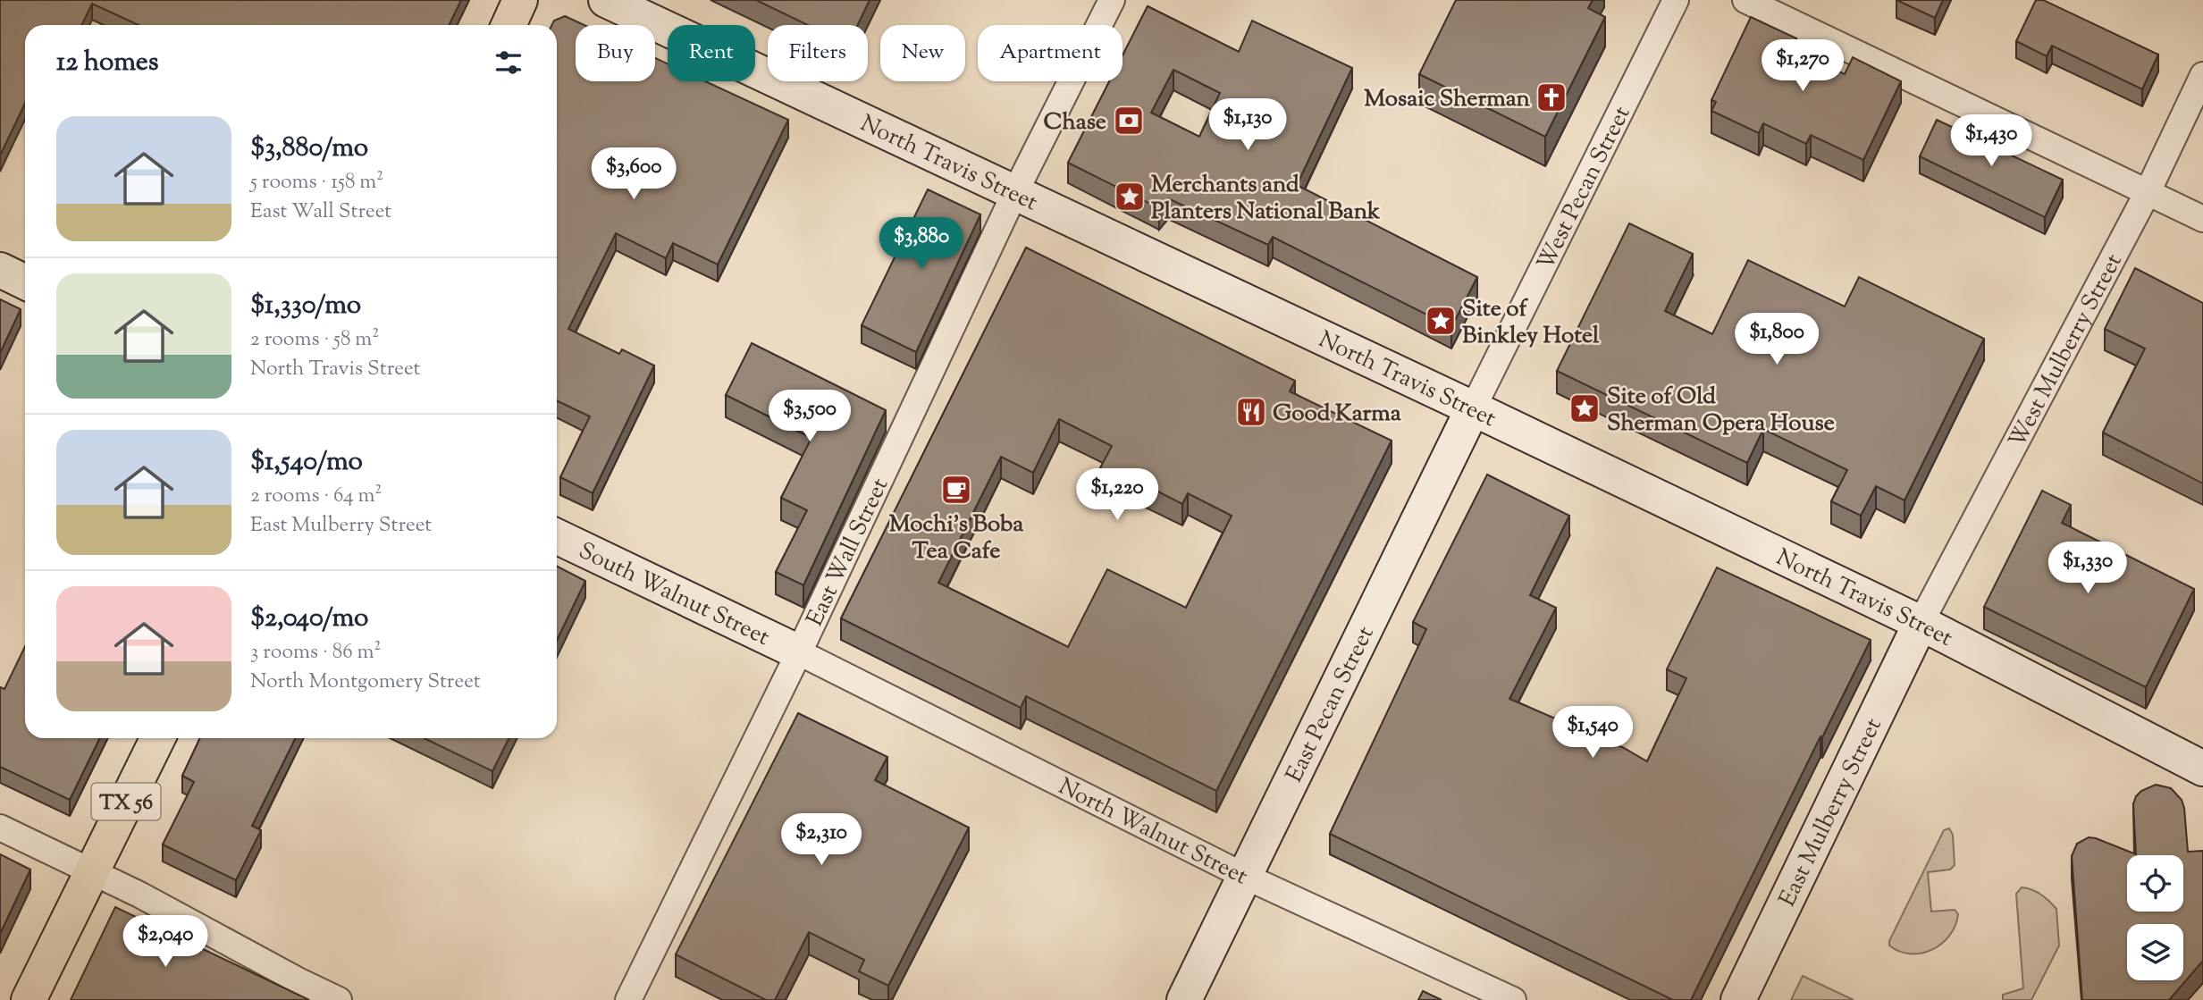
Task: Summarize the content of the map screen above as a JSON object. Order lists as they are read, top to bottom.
{
  "streets": {
    "main road": [
      "North Travis Street",
      "South Walnut Street",
      "East Pecan Street",
      "TX 56",
      "East Mulberry Street"
    ],
    "street": [
      "West Pecan Street",
      "West Mulberry Street",
      "East Wall Street",
      "North Walnut Street"
    ]
  },
  "crossings": [
    ["North Travis Street", "West Pecan Street"],
    ["North Travis Street", "West Mulberry Street"],
    ["North Travis Street", "East Wall Street"],
    ["North Travis Street", "East Pecan Street"],
    ["North Travis Street", "East Mulberry Street"],
    ["West Pecan Street", "East Pecan Street"],
    ["West Mulberry Street", "East Mulberry Street"],
    ["East Wall Street", "South Walnut Street"],
    ["East Wall Street", "North Walnut Street"],
    ["South Walnut Street", "North Walnut Street"],
    ["East Pecan Street", "North Walnut Street"]
  ],
  "places": {
    "church": ["Mosaic Sherman"],
    "bank": ["Chase"],
    "place": ["Merchants and Planters National Bank", "Site of Binkley Hotel", "Site of Old Sherman Opera House"],
    "restaurant": ["Good Karma"],
    "cafe": ["Mochi’s Boba Tea Cafe"]
  },
  "page": {
    "chip": [
      "Buy",
      "Rent",
      "Filters",
      "New",
      "Apartment"
    ],
    "heading": "12 homes",
    "price": [
      "$1,270",
      "$1,130",
      "$1,430",
      "$3,600",
      "$3,880",
      "$1,800",
      "$3,500",
      "$1,220",
      "$1,330",
      "$1,540",
      "$2,310",
      "$2,040"
    ],
    "list": [
      {
        "name": "$3,880/mo",
        "note": "5 rooms · 158 m² · East Wall Street"
      },
      {
        "name": "$1,330/mo",
        "note": "2 rooms · 58 m² · North Travis Street"
      },
      {
        "name": "$1,540/mo",
        "note": "2 rooms · 64 m² · East Mulberry Street"
      },
      {
        "name": "$2,040/mo",
        "note": "3 rooms · 86 m² · North Montgomery Street"
      }
    ]
  }
}
